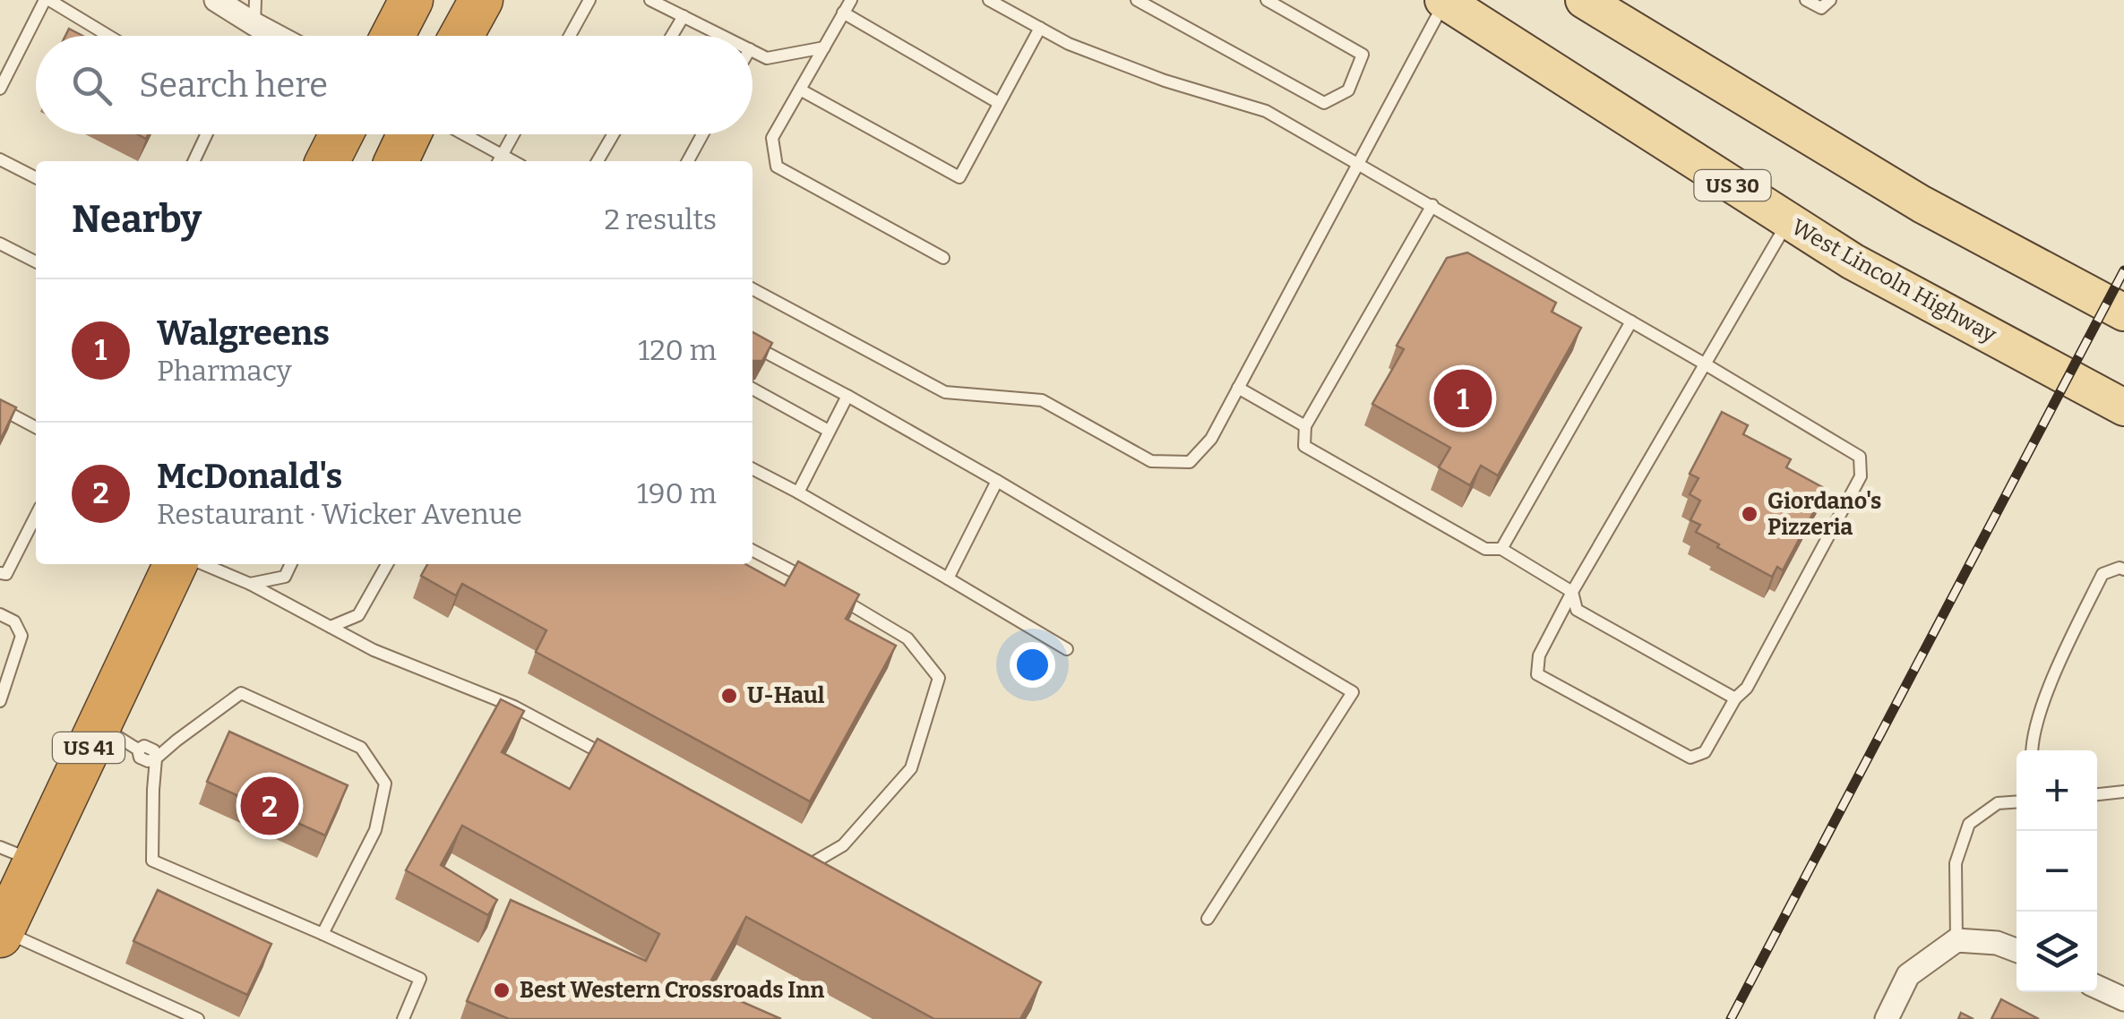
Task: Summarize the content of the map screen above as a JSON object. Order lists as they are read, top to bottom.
{
  "streets": {
    "highway": ["US 41"],
    "main road": ["US 30", "West Lincoln Highway"]
  },
  "places": ["Giordano's Pizzeria", "U-Haul", "Best Western Crossroads Inn"],
  "page": {
    "search": "Search here",
    "heading": ["Nearby", "2 results"],
    "list": [
      {
        "mark": "1",
        "name": "Walgreens",
        "note": "Pharmacy",
        "value": "120 m"
      },
      {
        "mark": "2",
        "name": "McDonald's",
        "note": "Restaurant · Wicker Avenue",
        "value": "190 m"
      }
    ],
    "pins": ["1", "2"],
    "map_buttons": ["+", "−"]
  }
}
